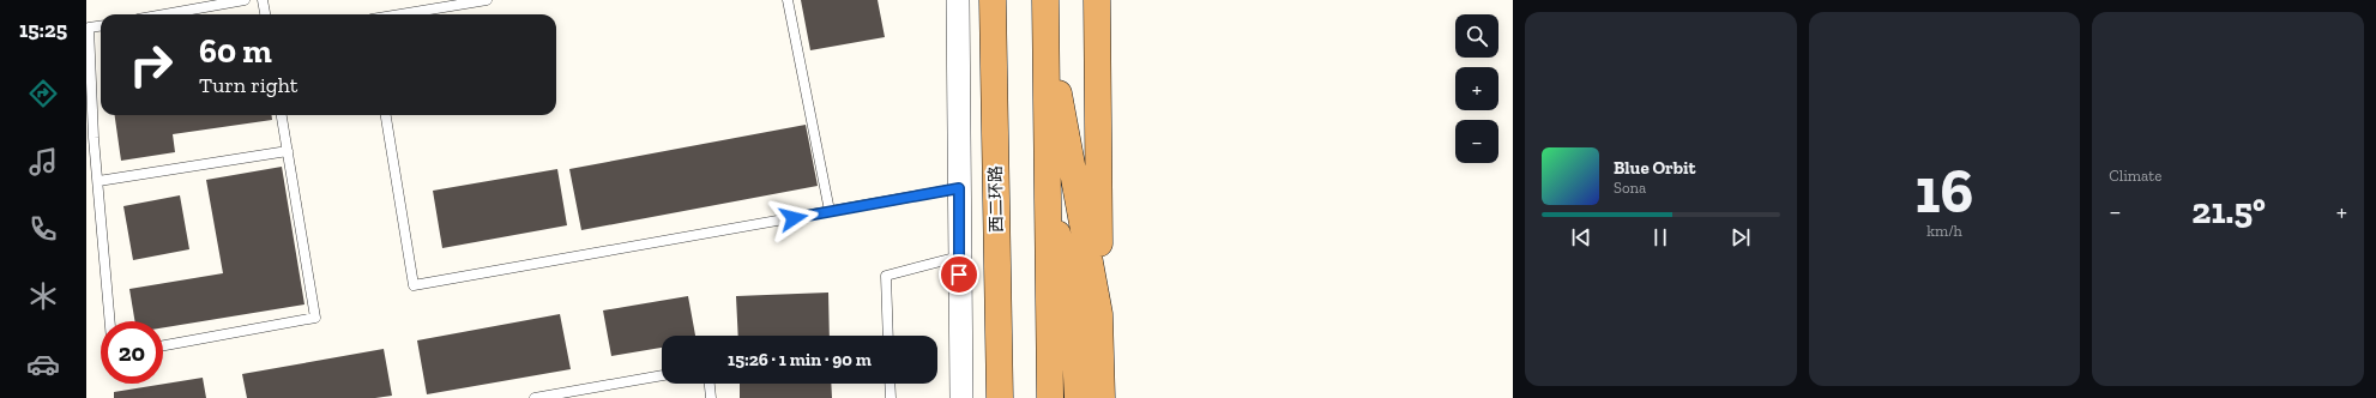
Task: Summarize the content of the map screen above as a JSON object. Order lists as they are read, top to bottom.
{
  "streets": {
    "highway": ["西二环路"]
  },
  "page": {
    "tabs": "15:25",
    "tile": [
      ["16", "km/h"],
      "Climate"
    ],
    "map_buttons": ["+", "−"],
    "turn": ["60 m", "Turn right"],
    "song": ["Blue Orbit", "Sona"],
    "heat": ["−", "21.5°", "+"],
    "limit": "20",
    "trip": "15:26 · 1 min · 90 m"
  }
}
